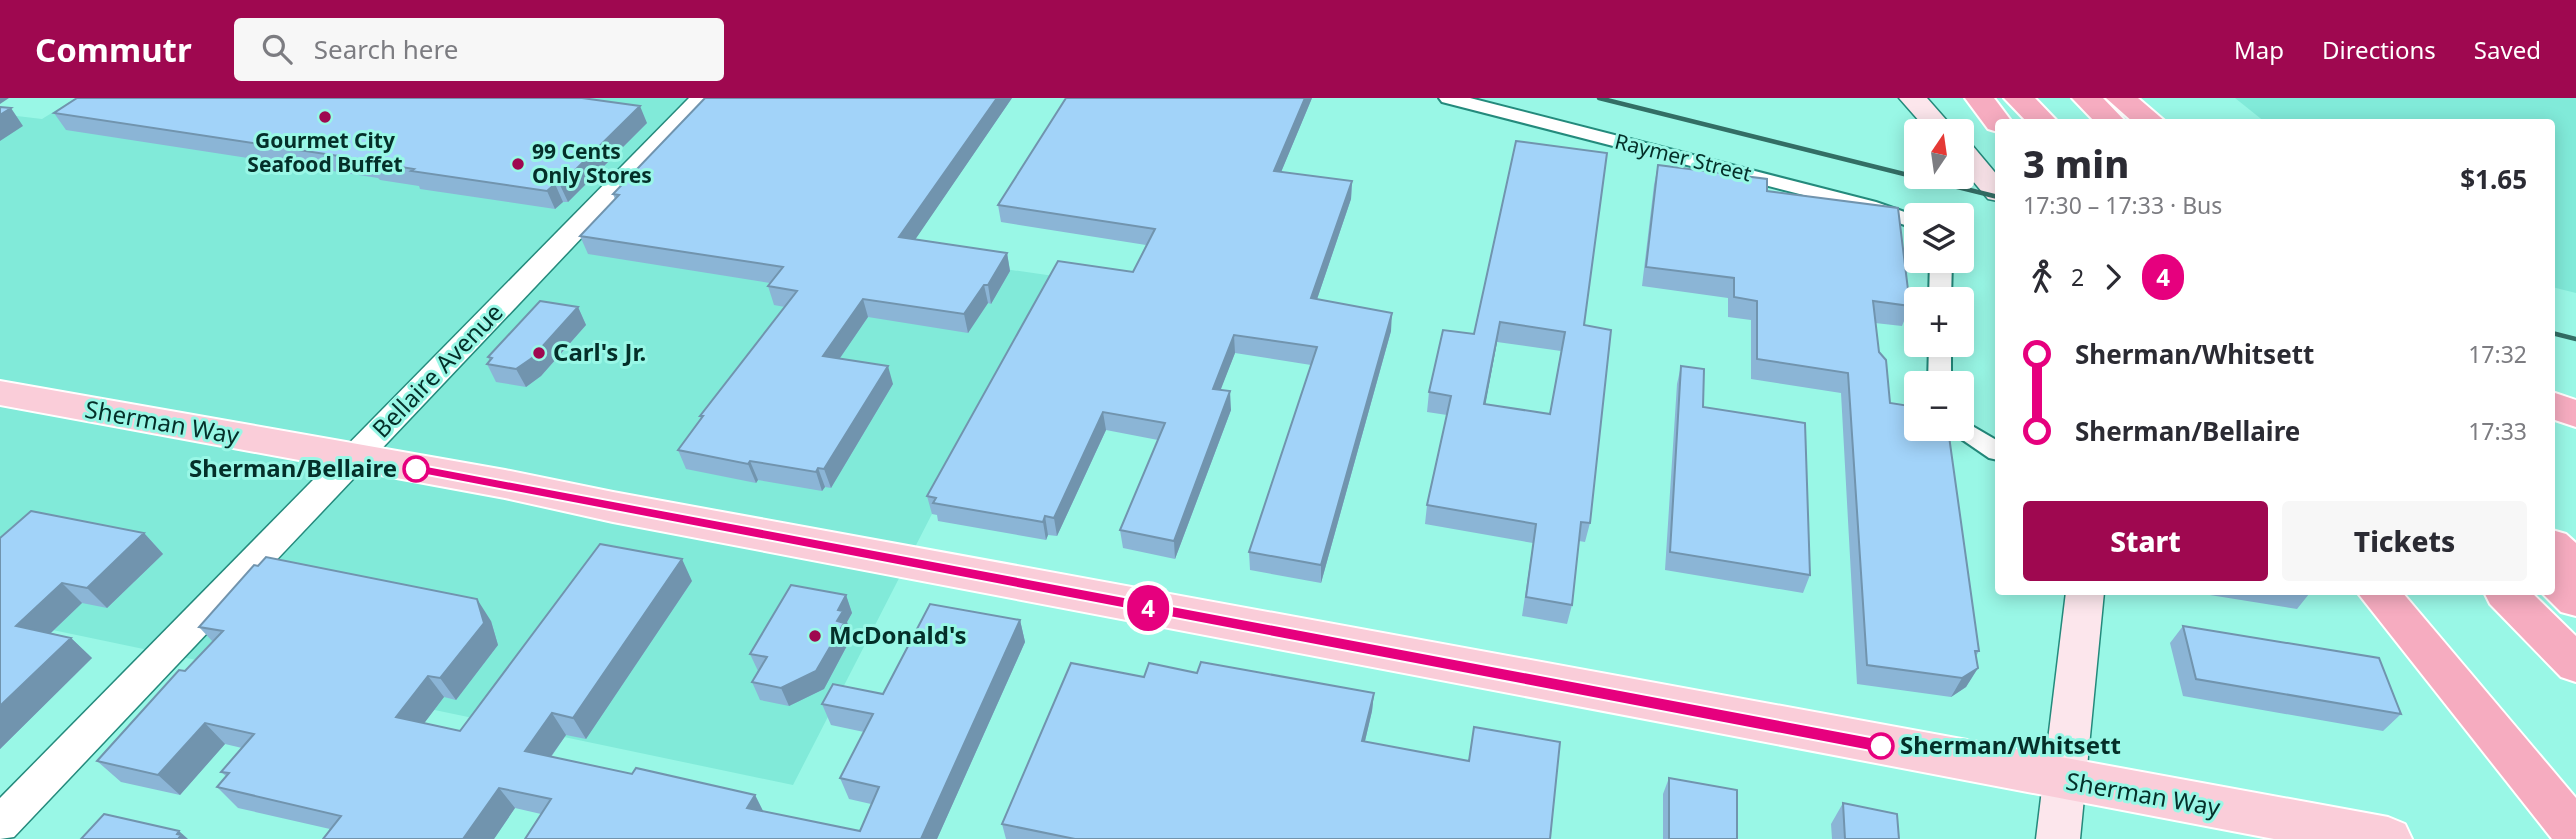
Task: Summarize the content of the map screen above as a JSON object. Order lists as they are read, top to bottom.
{
  "streets": {
    "main road": ["Sherman Way"],
    "street": ["Raymer Street", "Bellaire Avenue"]
  },
  "crossings": [
    ["Bellaire Avenue", "Sherman Way"]
  ],
  "places": [
    "Gourmet City Seafood Buffet",
    "99 Cents Only Stores",
    "Carl's Jr.",
    "Sherman/Bellaire",
    "McDonald's",
    "Sherman/Whitsett"
  ],
  "lines": ["bus line 4"],
  "north": "top",
  "page": {
    "header": "Commutr",
    "search": "Search here",
    "nav": ["Map", "Directions", "Saved"],
    "on_map": "4",
    "map_buttons": ["+", "−"],
    "heading": ["3 min", "17:30 – 17:33 · Bus", "$1.65"],
    "legs": ["2", "4"],
    "list": [
      {
        "name": "Sherman/Whitsett",
        "value": "17:32"
      },
      {
        "name": "Sherman/Bellaire",
        "value": "17:33"
      }
    ],
    "buttons": ["Start", "Tickets"]
  }
}
